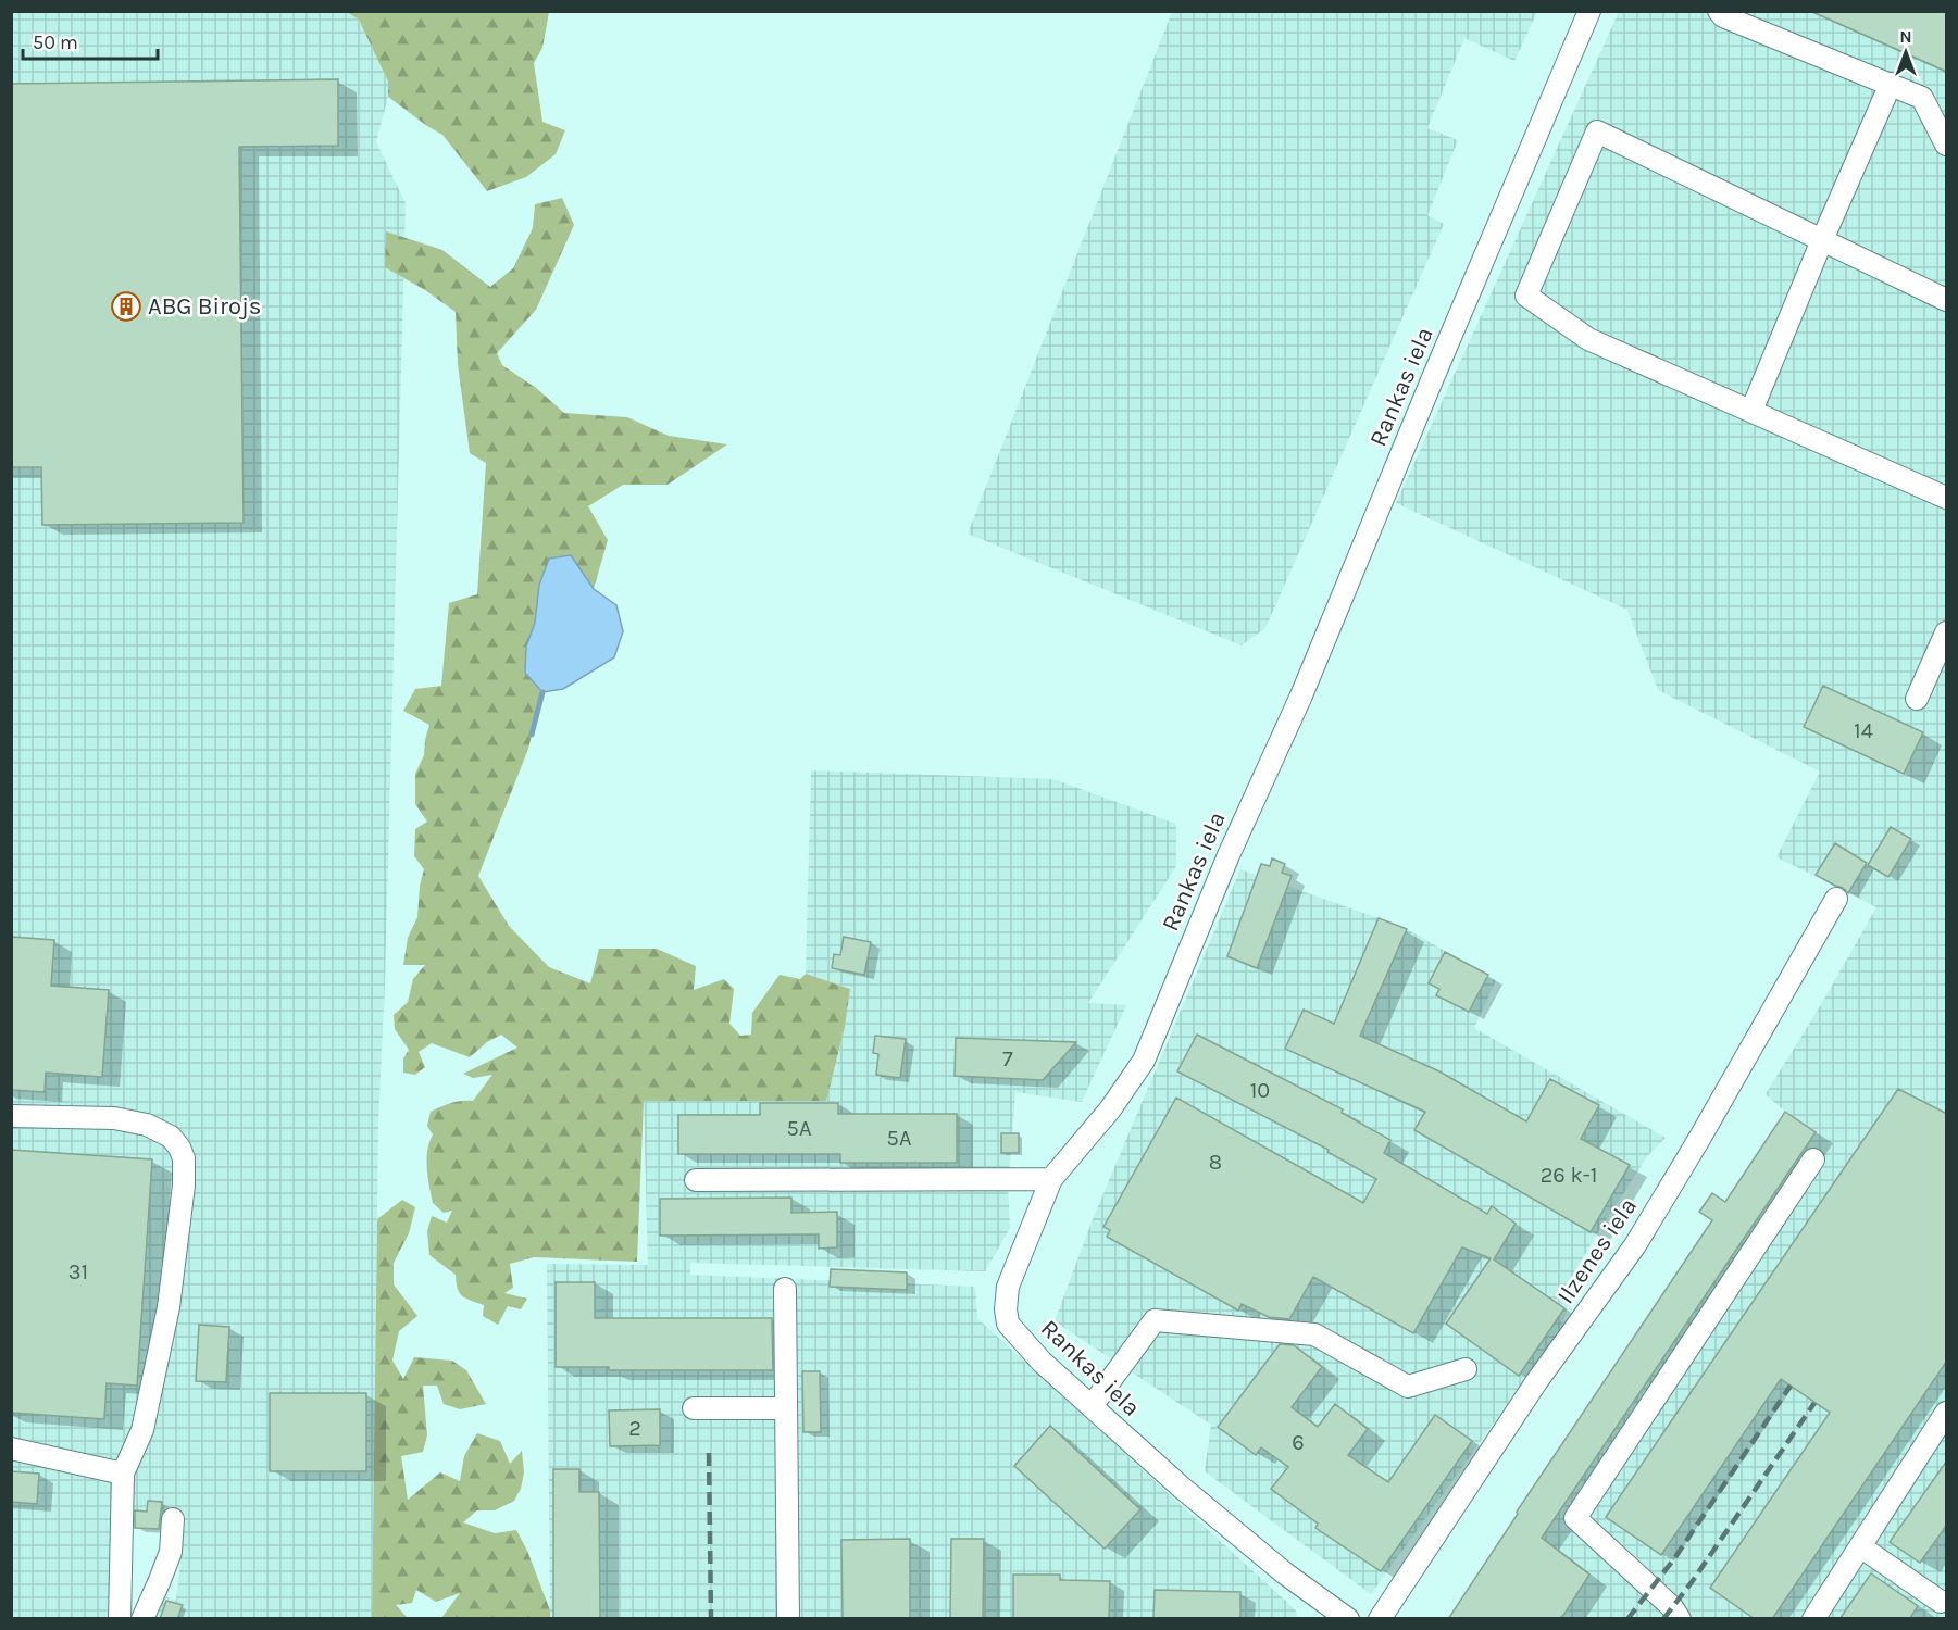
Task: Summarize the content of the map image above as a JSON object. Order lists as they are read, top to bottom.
{
  "streets": {
    "street": ["Rankas iela", "Ilzenes iela"]
  },
  "places": {
    "building": ["ABG Birojs"]
  },
  "house_numbers": [
    "14",
    "7",
    "10",
    "5A",
    "5A",
    "8",
    "26 k-1",
    "31",
    "2",
    "6"
  ],
  "scale_bar": "50 m",
  "north": "top"
}
